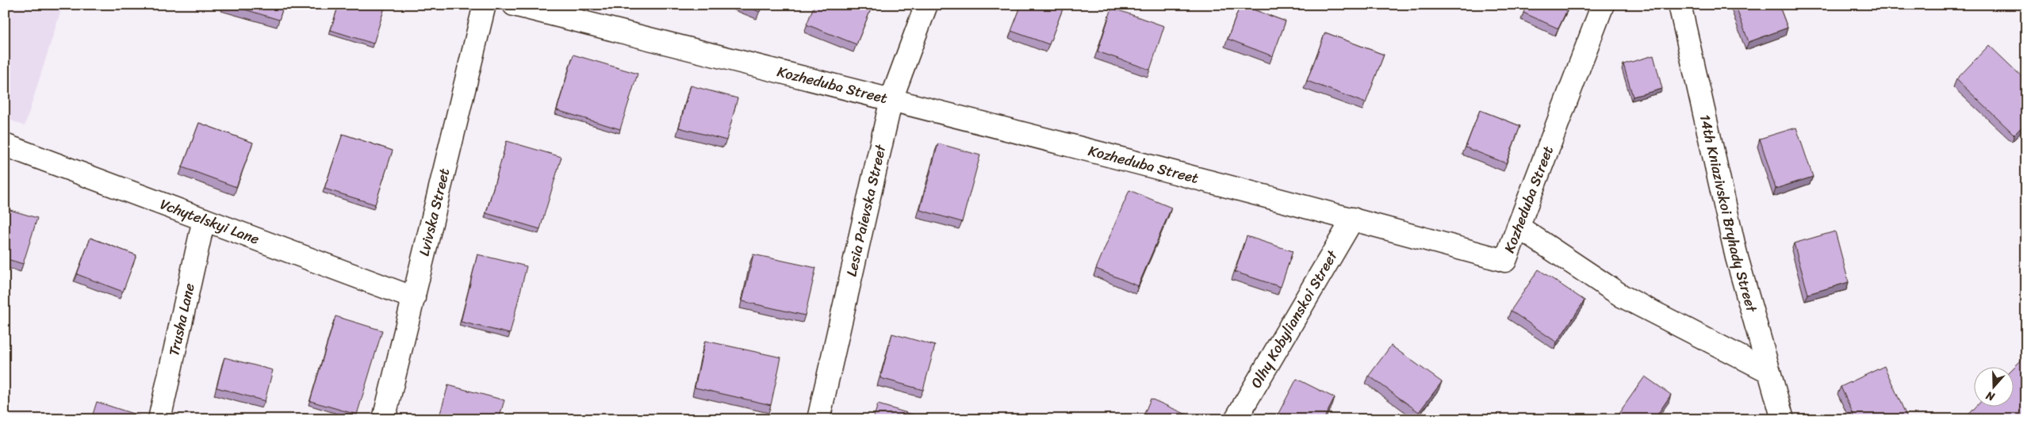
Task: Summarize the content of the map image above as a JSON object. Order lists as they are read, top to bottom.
{
  "streets": {
    "street": [
      "Kozheduba Street",
      "Lesia Paievska Street",
      "Lvivska Street",
      "14th Kniazivskoi Bryhady Street",
      "Vchytelskyi Lane",
      "Olhy Kobylianskoi Street",
      "Trusha Lane"
    ]
  },
  "crossings": [
    ["Kozheduba Street", "Lesia Paievska Street"],
    ["Kozheduba Street", "Olhy Kobylianskoi Street"],
    ["Lvivska Street", "Vchytelskyi Lane"],
    ["Vchytelskyi Lane", "Trusha Lane"]
  ],
  "north": "bottom"
}
